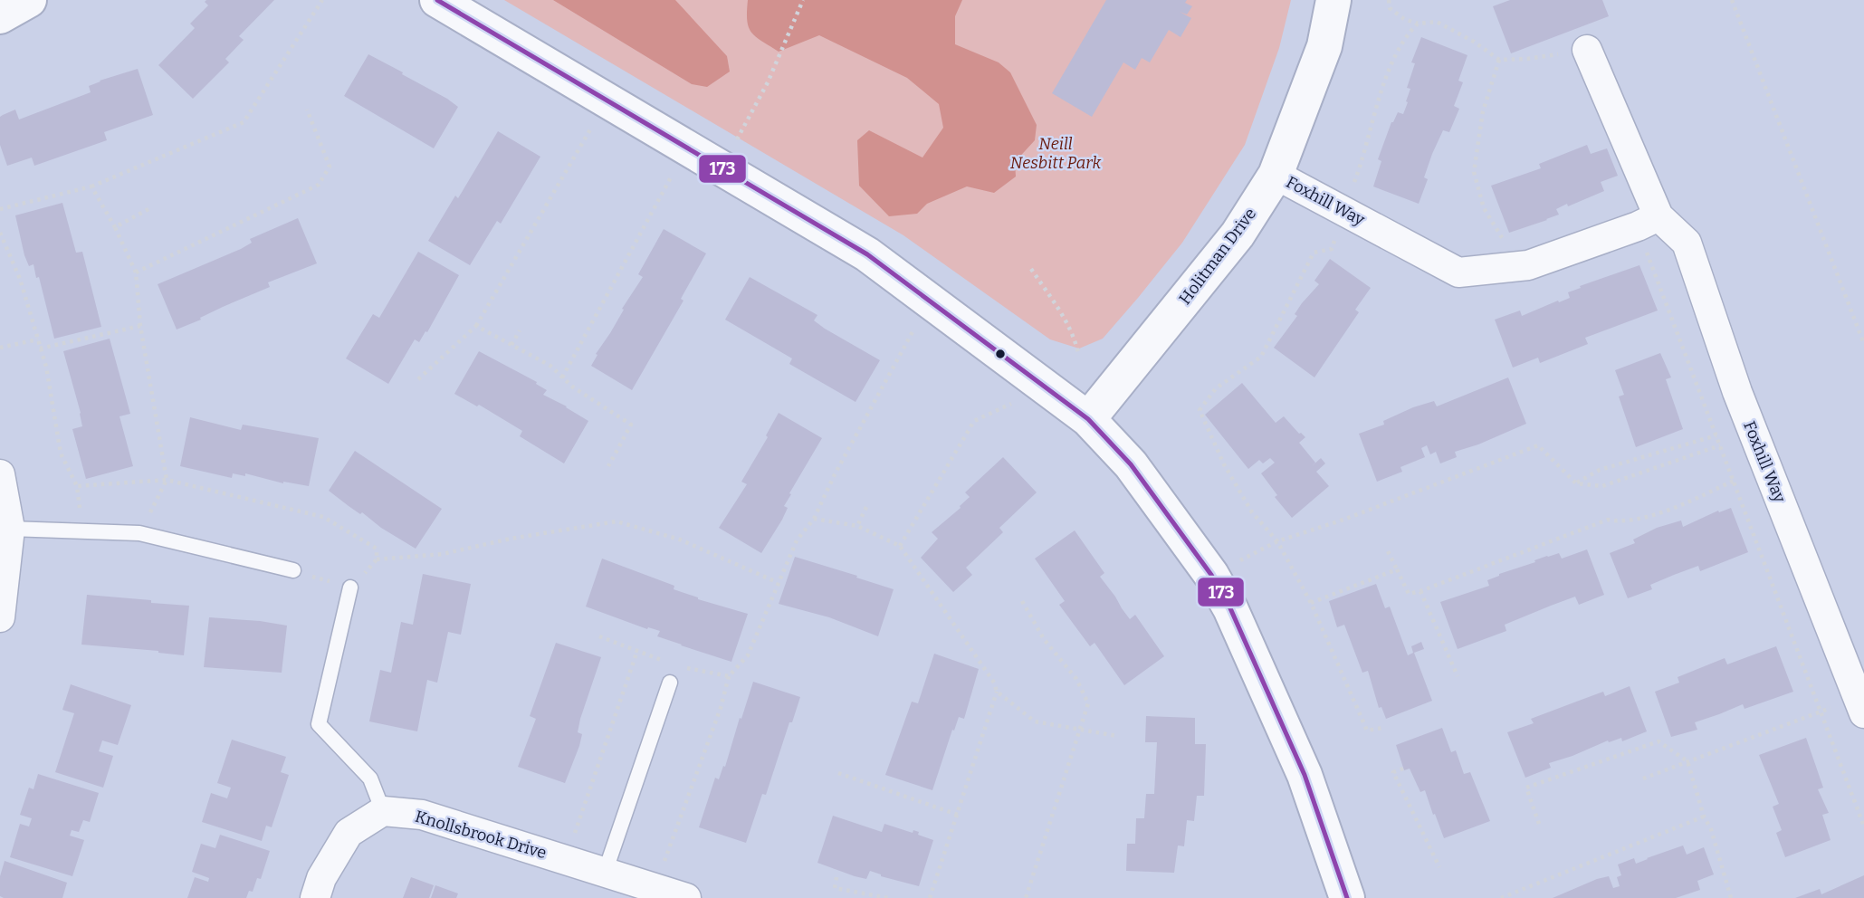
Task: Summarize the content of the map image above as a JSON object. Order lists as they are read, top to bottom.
{
  "streets": {
    "street": ["Foxhill Way", "Holitman Drive", "Knollsbrook Drive"]
  },
  "crossings": [
    ["Foxhill Way", "Holitman Drive"]
  ],
  "parks": ["Neill Nesbitt Park"],
  "lines": ["transit line 173"]
}
